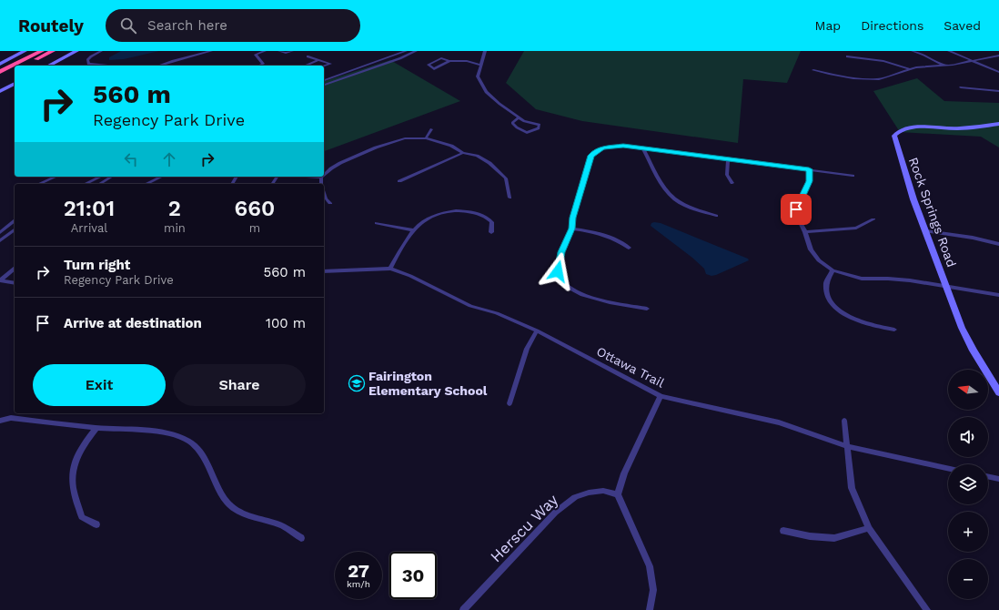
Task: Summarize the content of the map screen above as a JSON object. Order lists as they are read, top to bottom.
{
  "streets": {
    "street": ["Rock Springs Road", "Ottawa Trail", "Herscu Way"]
  },
  "places": {
    "school or university": ["Fairington Elementary School"]
  },
  "north": "left",
  "page": {
    "header": "Routely",
    "search": "Search here",
    "nav": ["Map", "Directions", "Saved"],
    "turn": ["560 m", "Regency Park Drive"],
    "eta": [
      "21:01",
      "Arrival",
      "2",
      "min",
      "660",
      "m"
    ],
    "list": [
      {
        "name": "Turn right",
        "note": "Regency Park Drive",
        "value": "560 m"
      },
      {
        "name": "Arrive at destination",
        "value": "100 m"
      }
    ],
    "buttons": ["Exit", "Share"],
    "map_buttons": ["+", "−"],
    "speed": "27 km/h",
    "limit": "30"
  }
}
